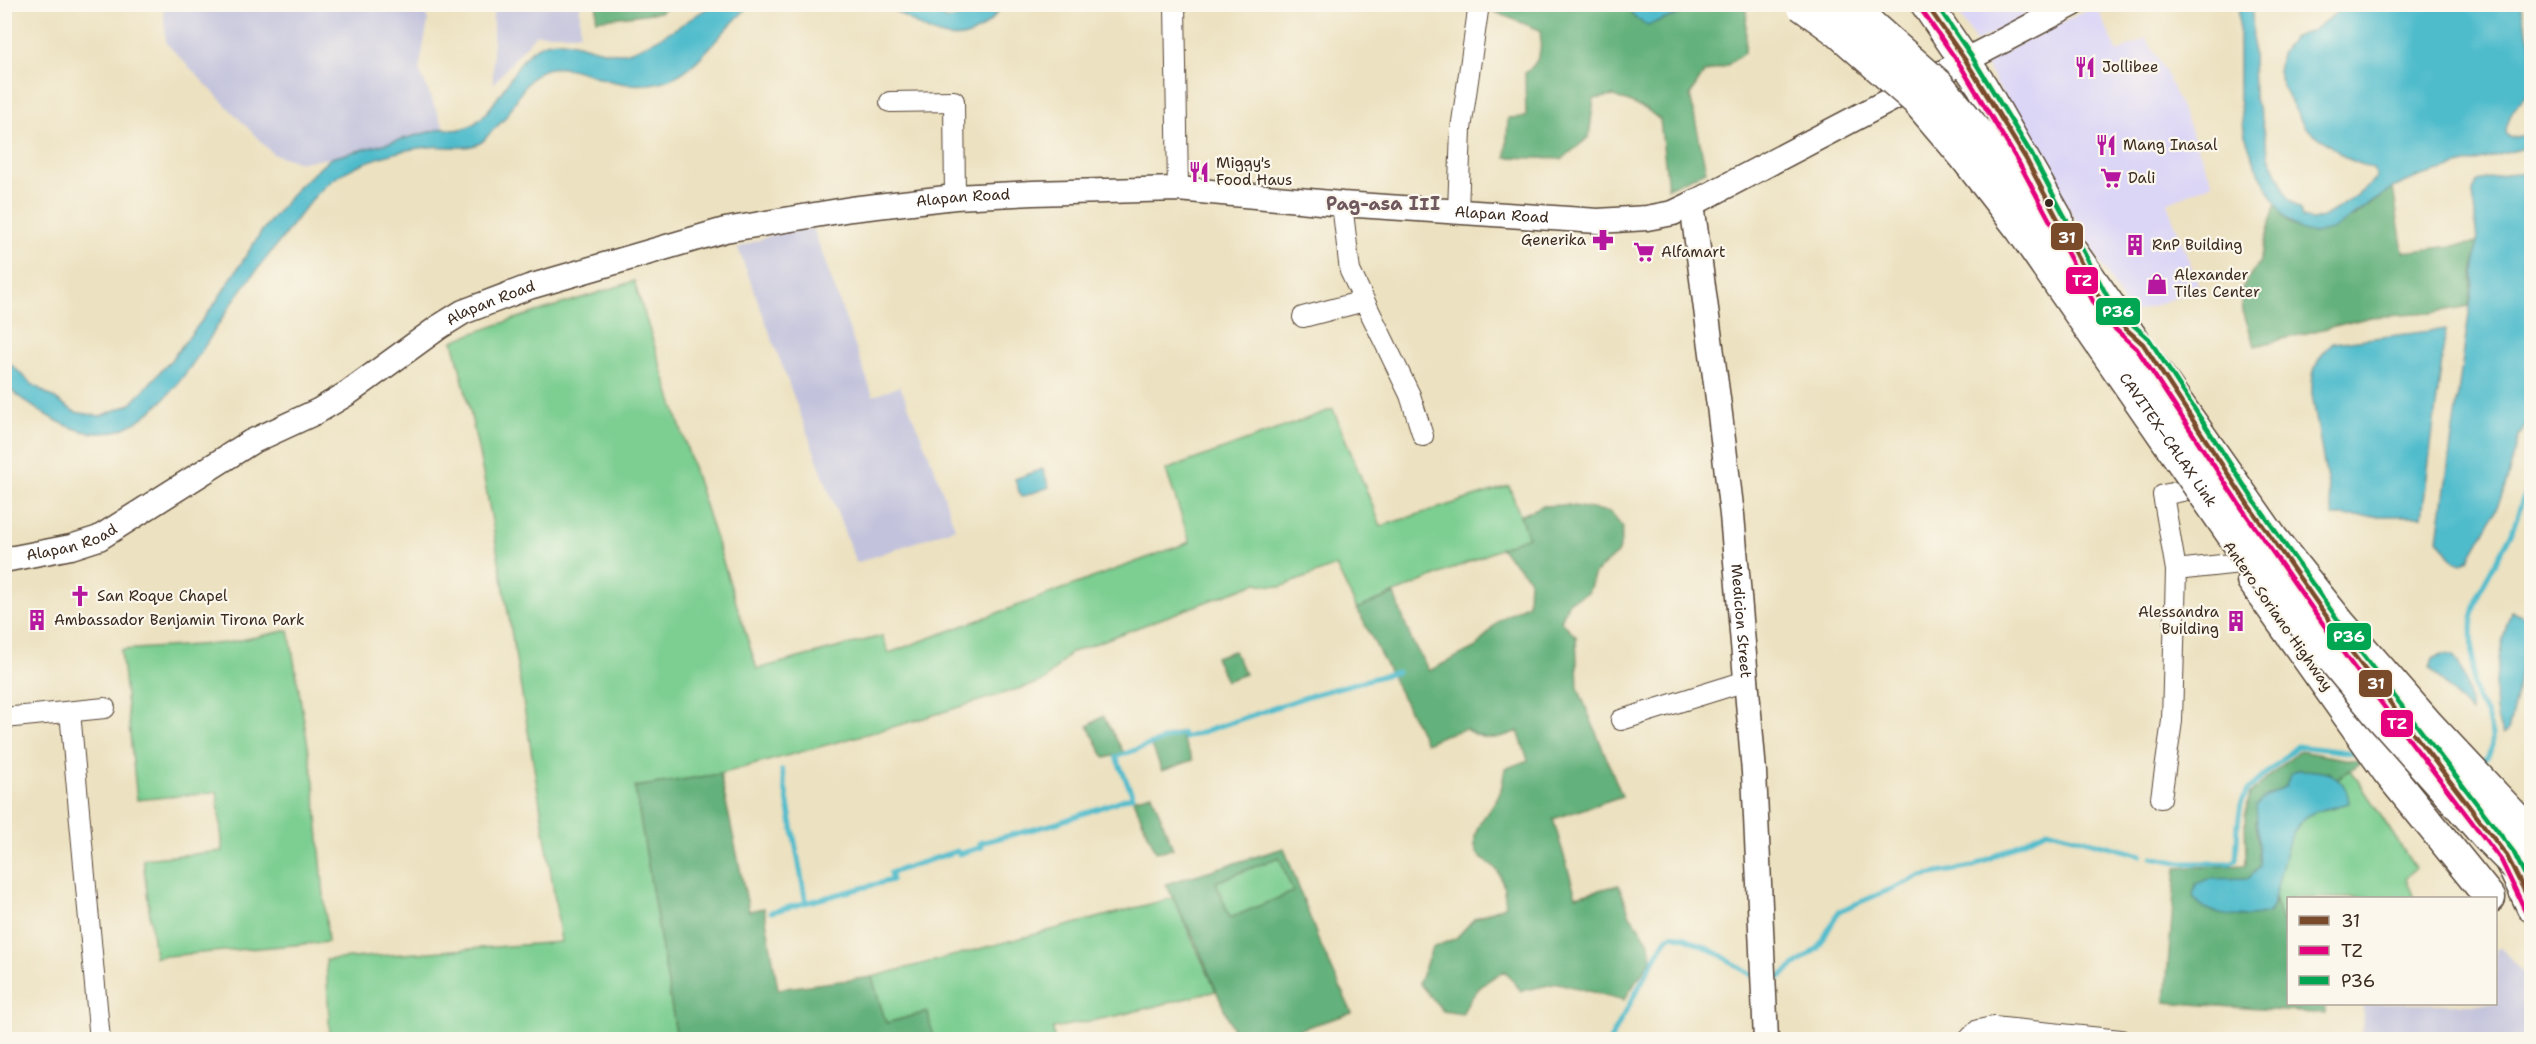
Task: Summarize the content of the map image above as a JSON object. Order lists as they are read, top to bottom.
{
  "streets": {
    "highway": ["CAVITEX–CALAX Link"],
    "main road": ["Antero Soriano Highway"],
    "street": ["Alapan Road", "Medicion Street"]
  },
  "crossings": [
    ["Alapan Road", "Antero Soriano Highway"],
    ["Alapan Road", "Medicion Street"]
  ],
  "districts": ["Pag-asa III"],
  "places": {
    "restaurant": ["Jollibee", "Mang Inasal", "Miggy's Food Haus"],
    "supermarket": ["Dali", "Alfamart"],
    "pharmacy": ["Generika"],
    "building": ["RnP Building", "Ambassador Benjamin Tirona Park", "Alessandra Building"],
    "shop": ["Alexander Tiles Center"],
    "church": ["San Roque Chapel"]
  },
  "lines": ["transit line 31", "transit line P36", "transit line TZ"],
  "legend": ["31", "TZ", "P36"]
}
